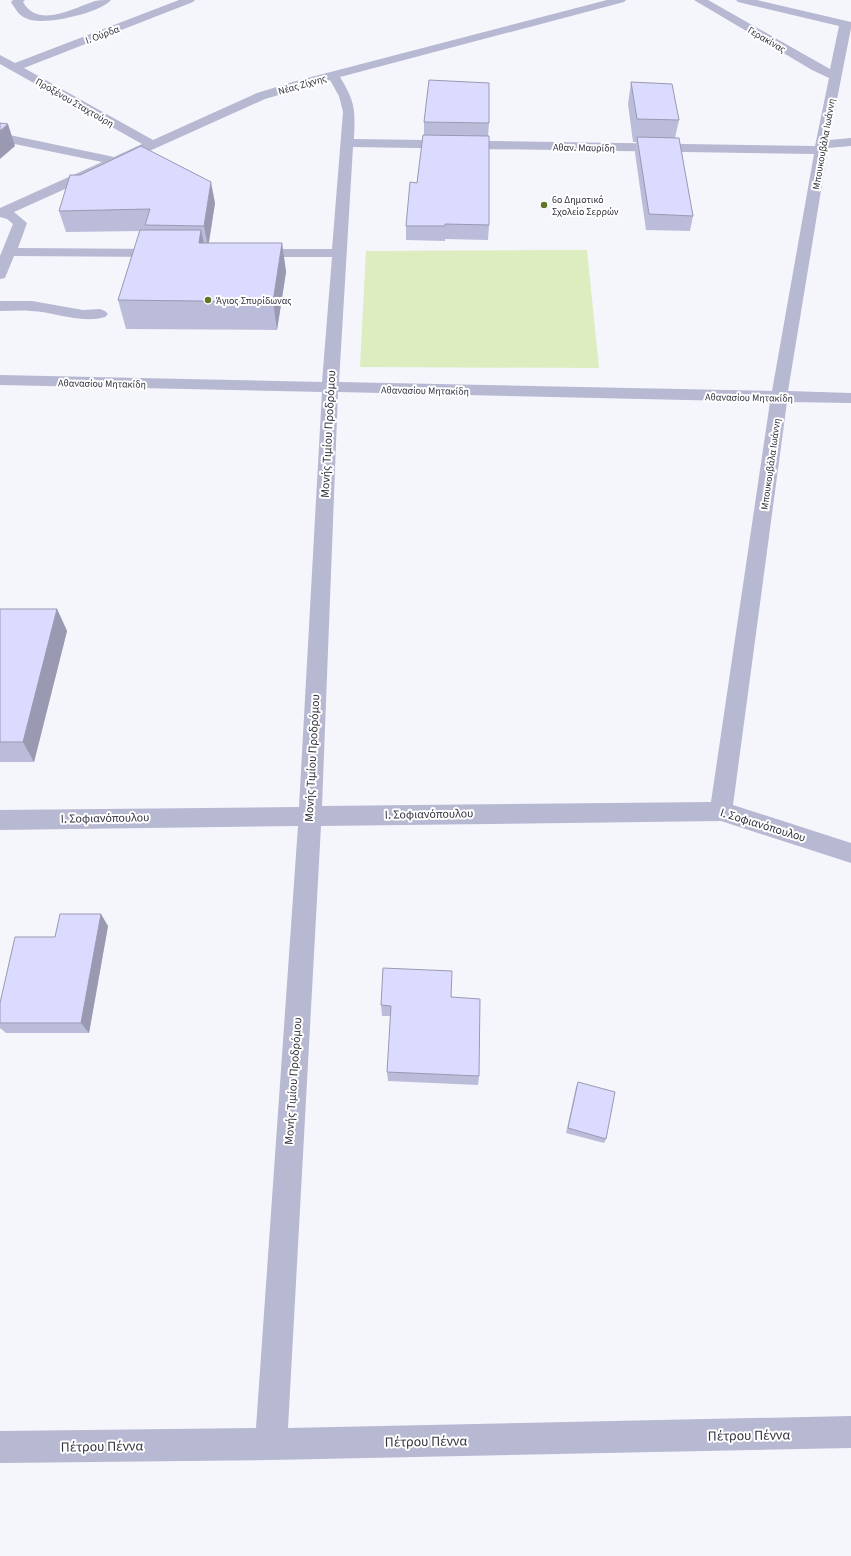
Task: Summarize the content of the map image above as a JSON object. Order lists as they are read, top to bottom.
{
  "streets": {
    "street": [
      "Ι. Ούρδα",
      "Γερακίνας",
      "Νέας Ζίχνης",
      "Προξένου Σταχτούρη",
      "Μπουκουβάλα Ιωάννη",
      "Αθαν. Μαυρίδη",
      "Αθανασίου Μητακίδη",
      "Μονής Τιμίου Προδρόμου",
      "Ι. Σοφιανόπουλου",
      "Πέτρου Πέννα"
    ]
  },
  "crossings": [
    ["Ι. Ούρδα", "Προξένου Σταχτούρη"],
    ["Γερακίνας", "Μπουκουβάλα Ιωάννη"],
    ["Νέας Ζίχνης", "Προξένου Σταχτούρη"],
    ["Νέας Ζίχνης", "Μονής Τιμίου Προδρόμου"],
    ["Μπουκουβάλα Ιωάννη", "Αθαν. Μαυρίδη"],
    ["Μπουκουβάλα Ιωάννη", "Αθανασίου Μητακίδη"],
    ["Μπουκουβάλα Ιωάννη", "Ι. Σοφιανόπουλου"],
    ["Αθαν. Μαυρίδη", "Μονής Τιμίου Προδρόμου"],
    ["Αθανασίου Μητακίδη", "Μονής Τιμίου Προδρόμου"],
    ["Μονής Τιμίου Προδρόμου", "Ι. Σοφιανόπουλου"],
    ["Μονής Τιμίου Προδρόμου", "Πέτρου Πέννα"]
  ],
  "places": ["6ο Δημοτικό Σχολείο Σερρών", "Άγιος Σπυρίδωνας"]
}
